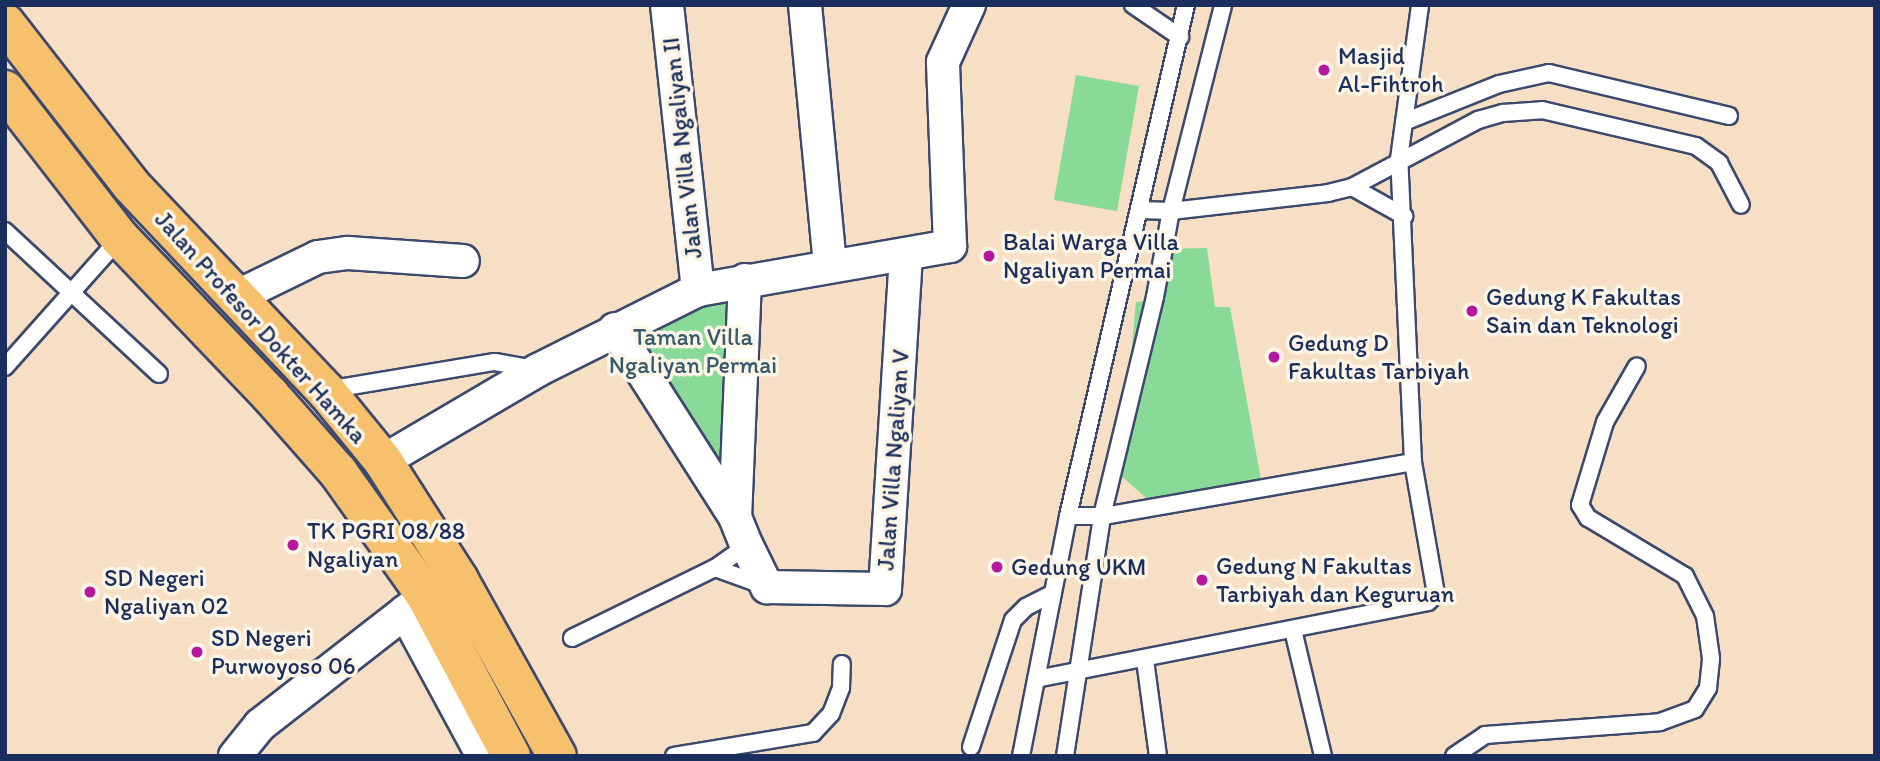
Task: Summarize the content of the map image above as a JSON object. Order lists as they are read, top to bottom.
{
  "streets": {
    "main road": ["Jalan Profesor Dokter Hamka"],
    "street": ["Jalan Villa Ngaliyan II", "Jalan Villa Ngaliyan V"]
  },
  "parks": ["Taman Villa Ngaliyan Permai"],
  "places": [
    "Masjid Al-Fihtroh",
    "Balai Warga Villa Ngaliyan Permai",
    "Gedung K Fakultas Sain dan Teknologi",
    "Gedung D Fakultas Tarbiyah",
    "TK PGRI 08/88 Ngaliyan",
    "Gedung UKM",
    "Gedung N Fakultas Tarbiyah dan Keguruan",
    "SD Negeri Ngaliyan 02",
    "SD Negeri Purwoyoso 06"
  ]
}
